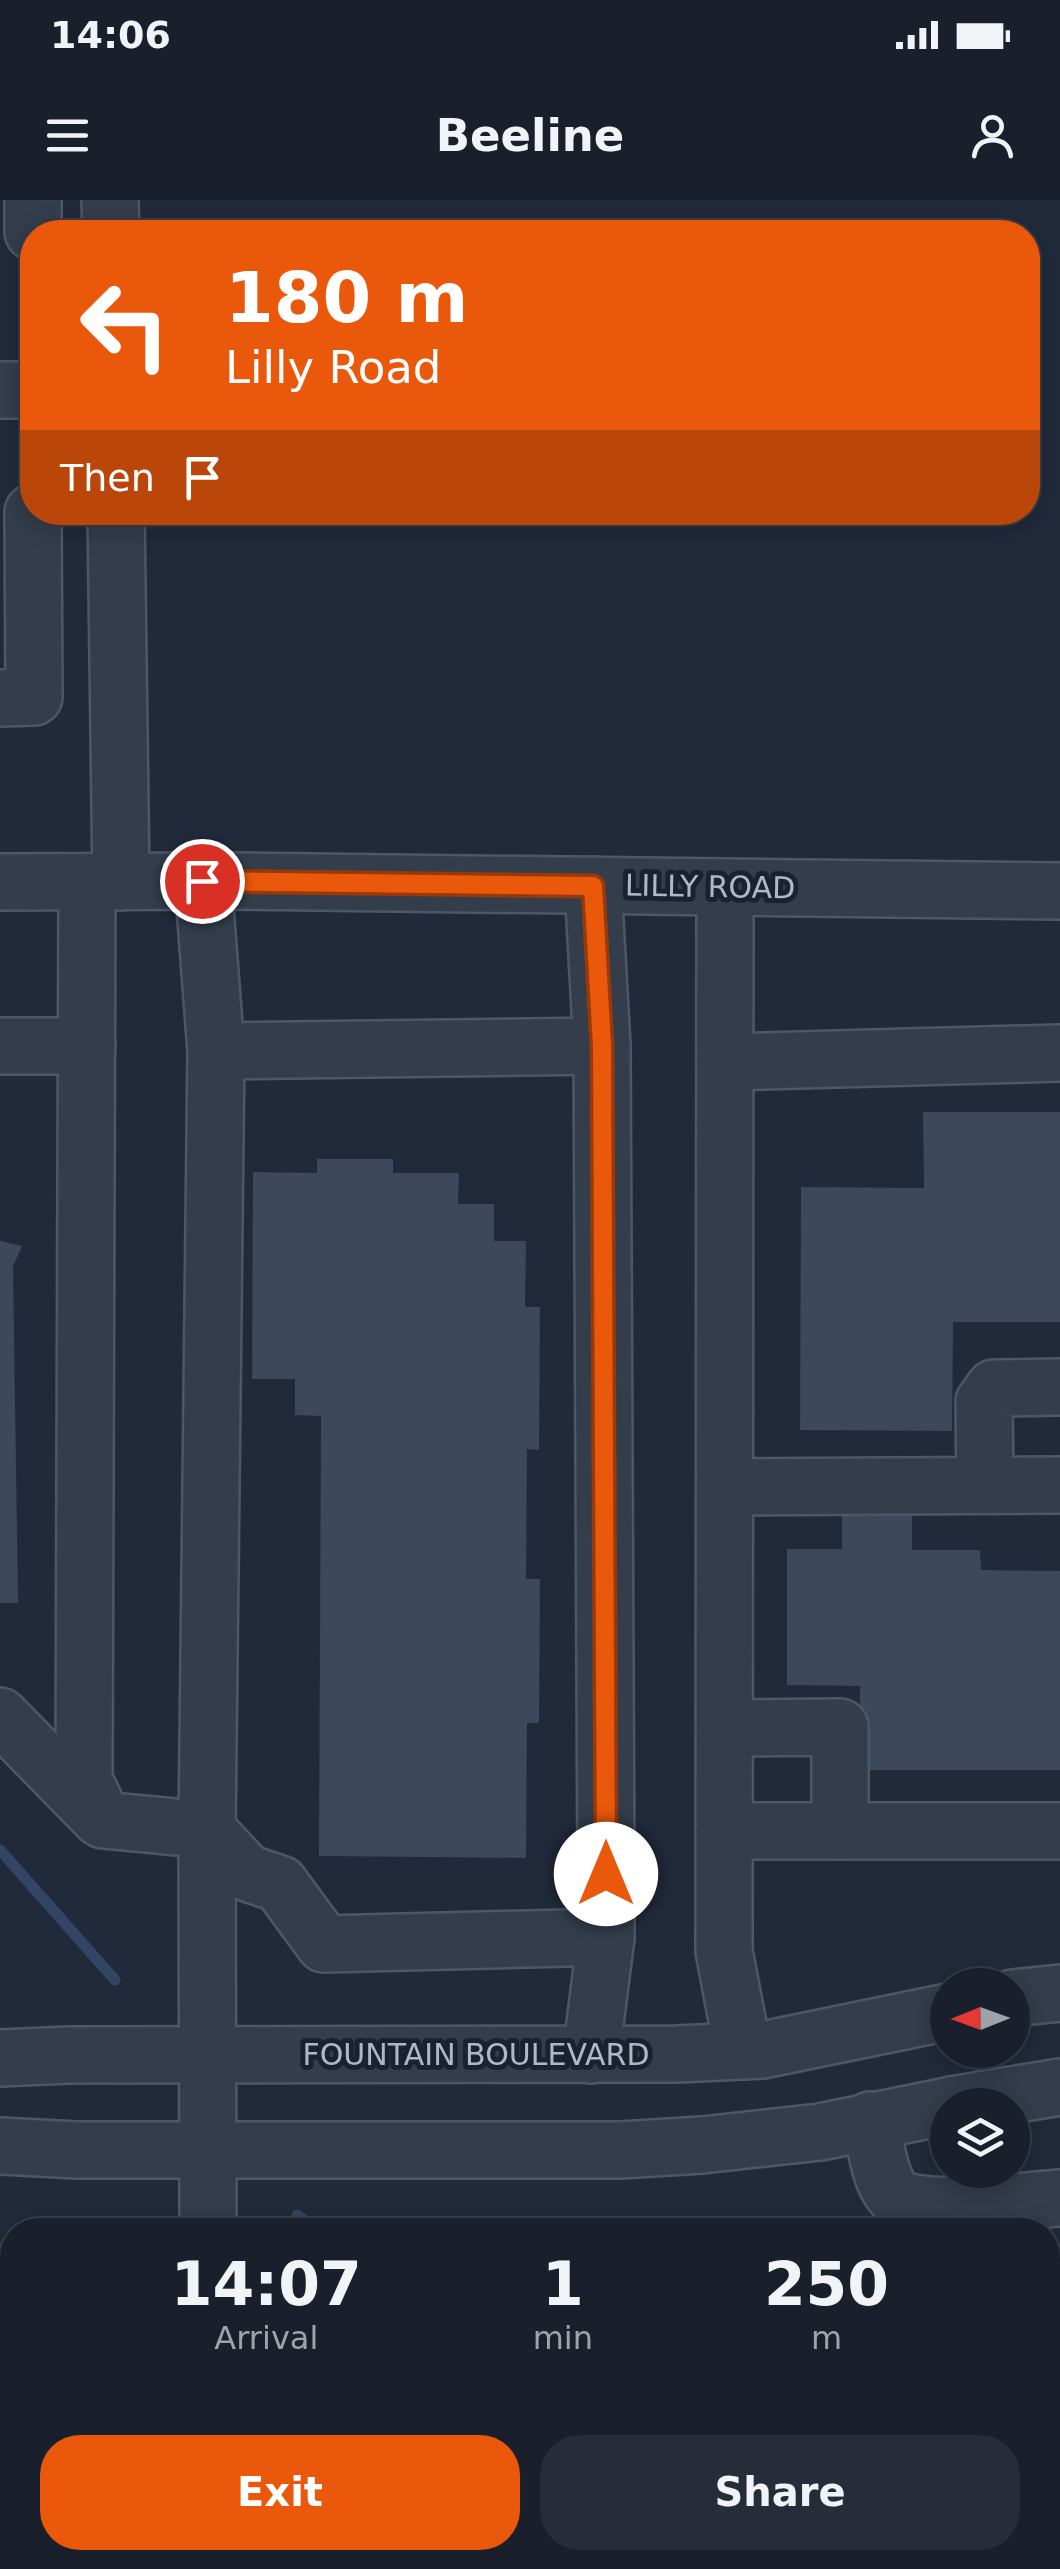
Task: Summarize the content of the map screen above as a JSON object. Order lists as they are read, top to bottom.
{
  "streets": {
    "street": ["LILLY ROAD", "FOUNTAIN BOULEVARD"]
  },
  "north": "left",
  "page": {
    "status": "14:06",
    "header": "Beeline",
    "turn": ["180 m", "Lilly Road"],
    "then": "Then",
    "eta": [
      "14:07",
      "Arrival",
      "1",
      "min",
      "250",
      "m"
    ],
    "buttons": ["Exit", "Share"]
  }
}
